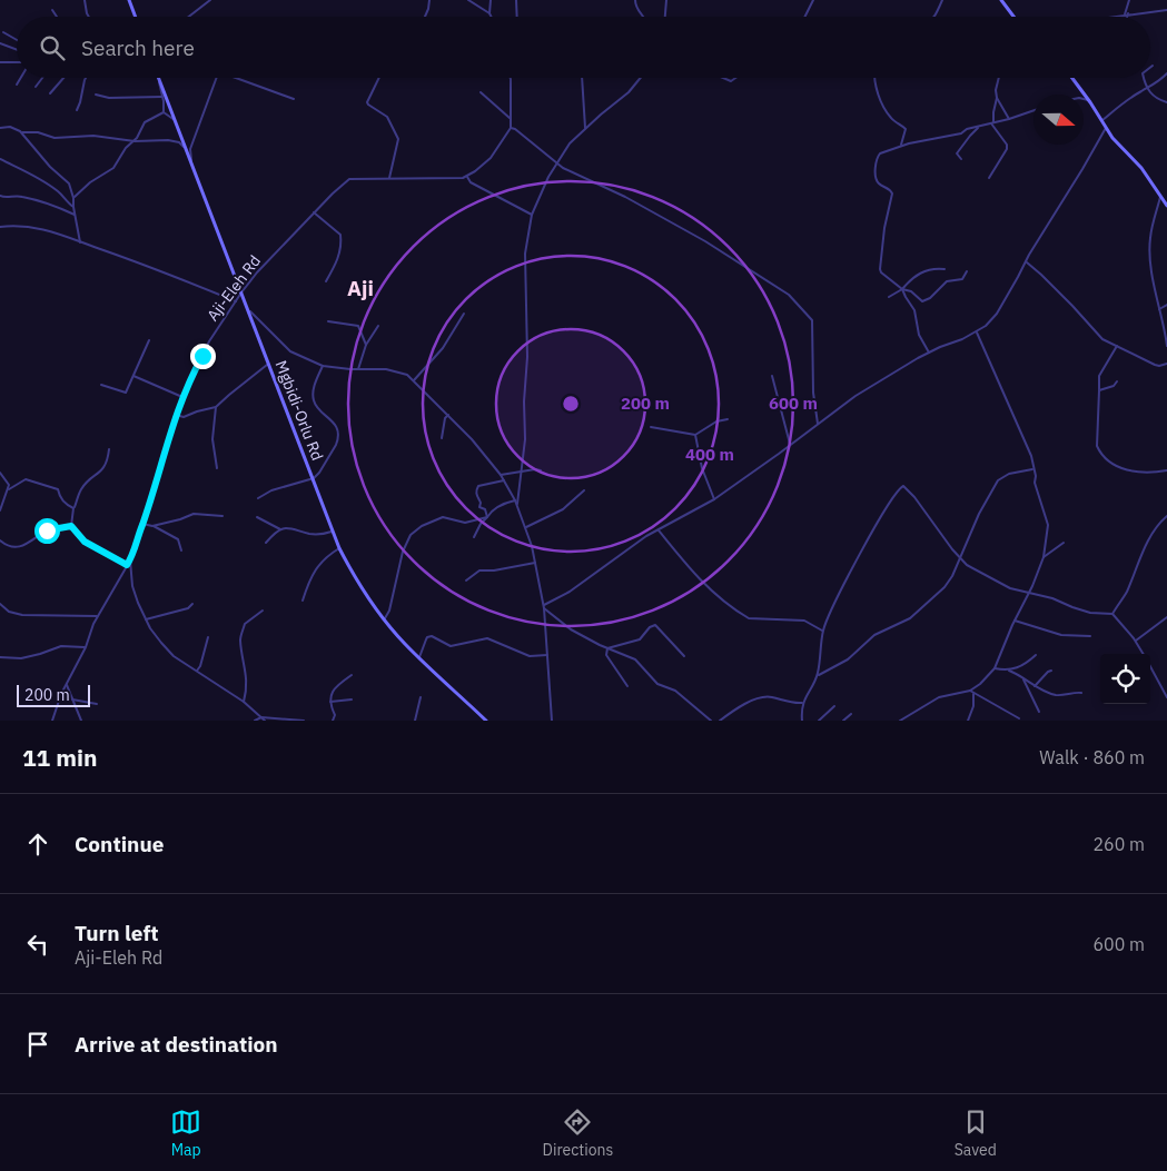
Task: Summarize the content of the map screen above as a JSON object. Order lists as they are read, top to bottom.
{
  "streets": {
    "main road": ["Mgbidi-Orlu Rd"],
    "street": ["Aji-Eleh Rd"]
  },
  "crossings": [
    ["Aji-Eleh Rd", "Mgbidi-Orlu Rd"]
  ],
  "districts": ["Aji"],
  "scale_bar": "200 m",
  "north": "right",
  "page": {
    "search": "Search here",
    "scale": "200 m",
    "heading": ["11 min", "Walk · 860 m"],
    "list": [
      ["Continue", "260 m"],
      ["Turn left", "Aji-Eleh Rd", "600 m"],
      "Arrive at destination"
    ],
    "nav": ["Map", "Directions", "Saved"]
  },
  "rings": ["200 m", "600 m", "400 m"]
}
